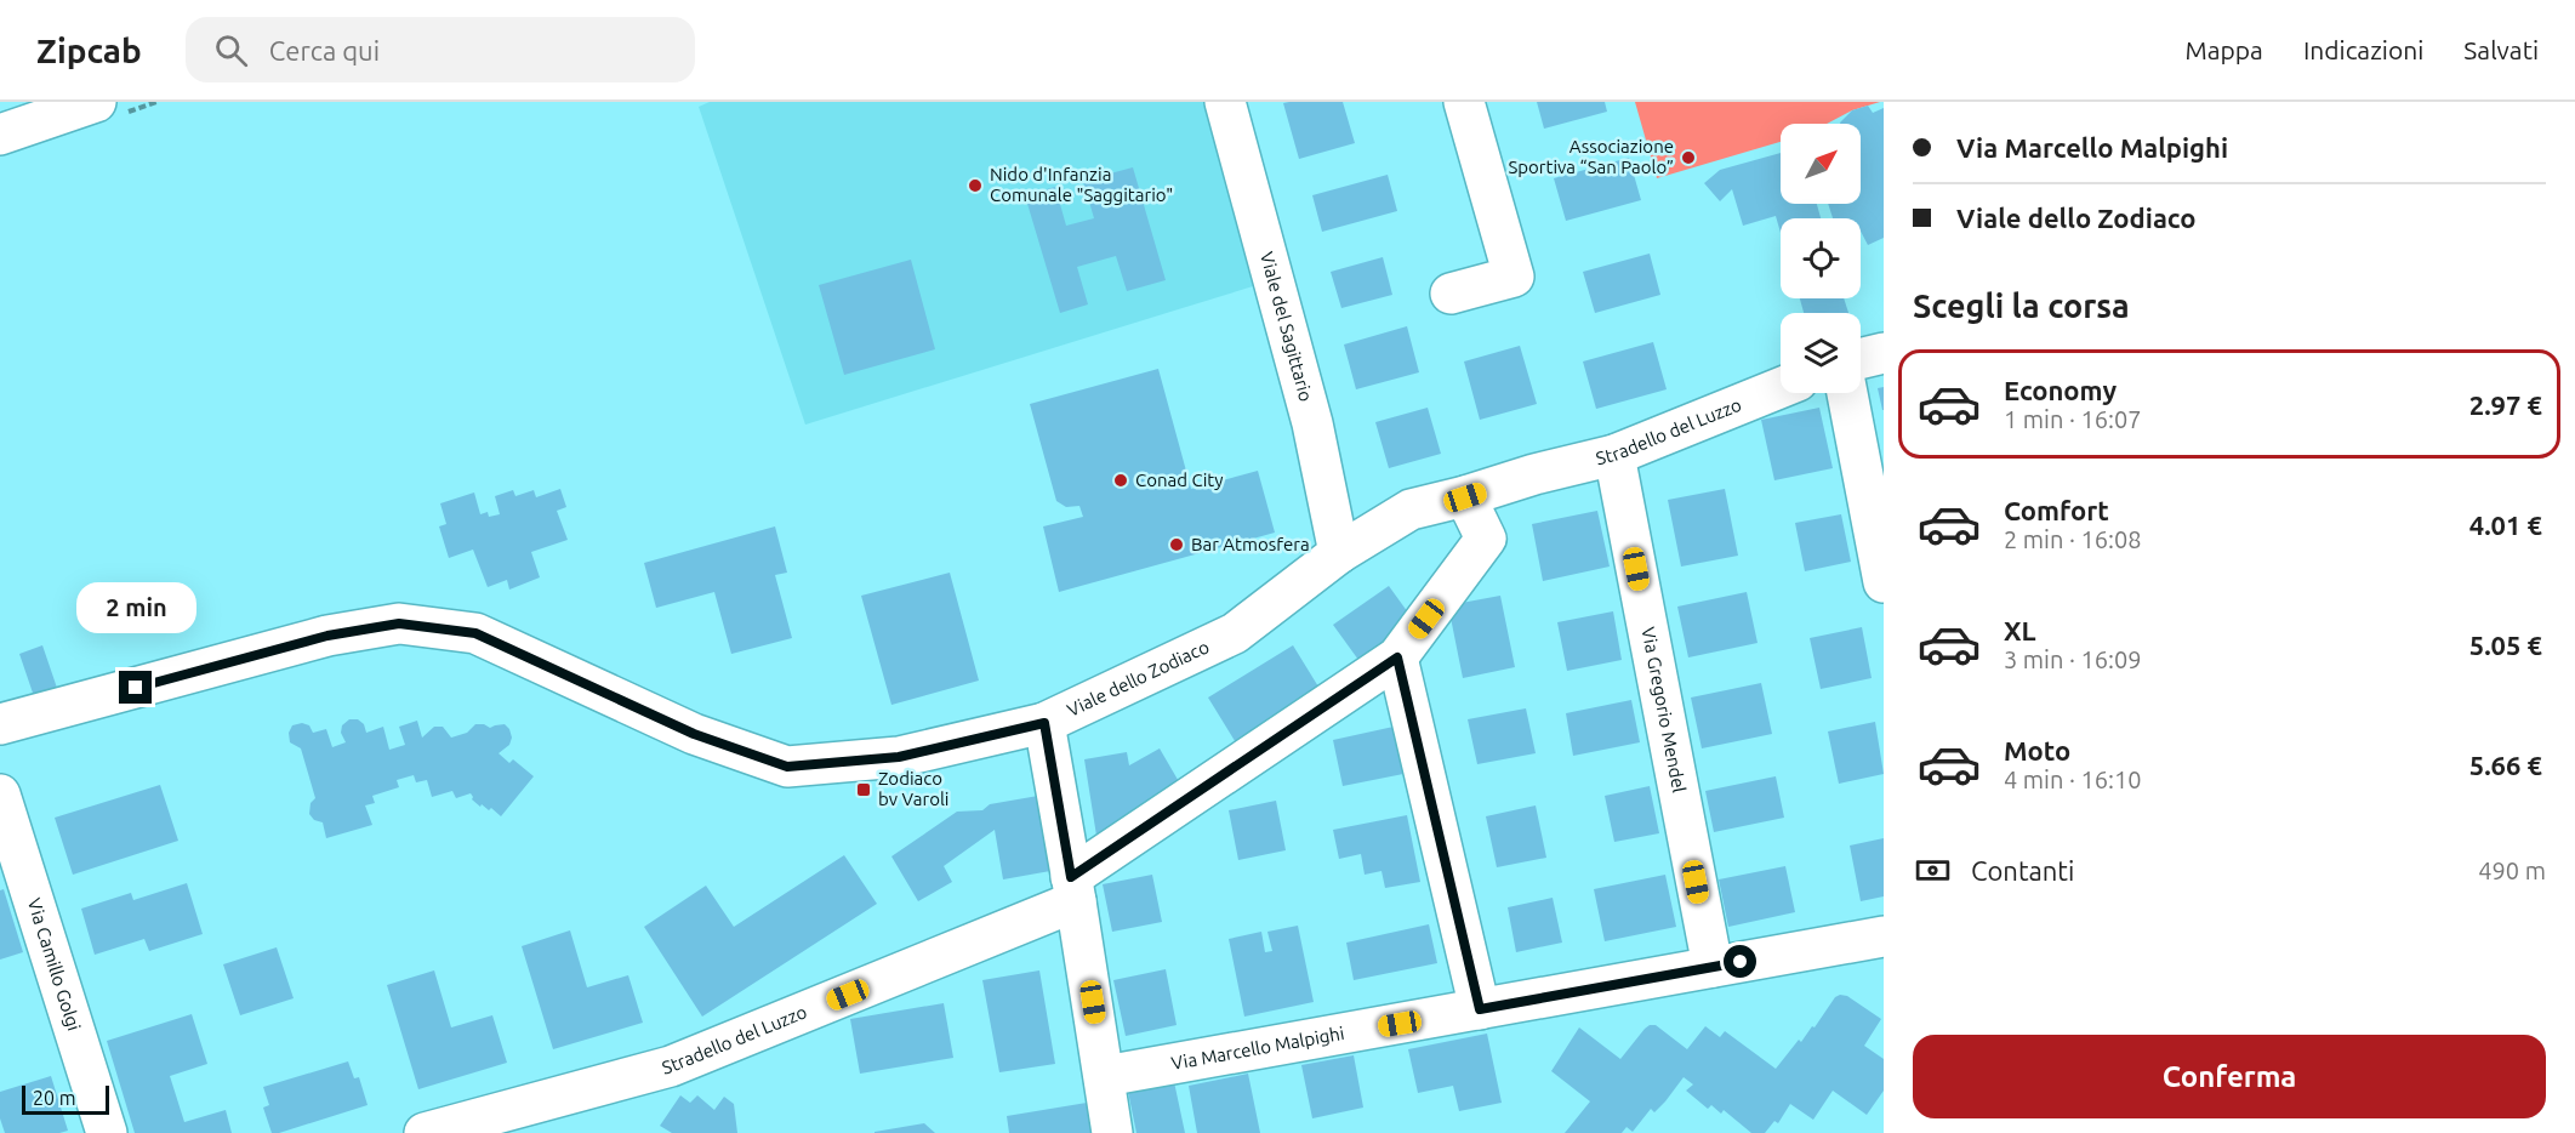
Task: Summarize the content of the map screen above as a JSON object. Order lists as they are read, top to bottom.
{
  "streets": {
    "street": [
      "Viale del Sagittario",
      "Stradello del Luzzo",
      "Viale dello Zodiaco",
      "Via Gregorio Mendel",
      "Via Camillo Golgi",
      "Via Marcello Malpighi"
    ]
  },
  "crossings": [
    ["Viale del Sagittario", "Viale dello Zodiaco"],
    ["Stradello del Luzzo", "Viale dello Zodiaco"],
    ["Stradello del Luzzo", "Via Gregorio Mendel"],
    ["Via Gregorio Mendel", "Via Marcello Malpighi"]
  ],
  "places": {
    "other": [
      "Associazione Sportiva “San Paolo”",
      "Nido d'Infanzia Comunale \"Saggitario\"",
      "Conad City",
      "Bar Atmosfera"
    ],
    "transit": ["Zodiaco bv Varoli"]
  },
  "scale_bar": "20 m",
  "north": "top right",
  "page": {
    "header": "Zipcab",
    "search": "Cerca qui",
    "nav": ["Mappa", "Indicazioni", "Salvati"],
    "banner": ["Via Marcello Malpighi", "Viale dello Zodiaco"],
    "heading": "Scegli la corsa",
    "list": [
      {
        "name": "Economy",
        "note": "1 min · 16:07",
        "value": "2.97 €"
      },
      {
        "name": "Comfort",
        "note": "2 min · 16:08",
        "value": "4.01 €"
      },
      {
        "name": "XL",
        "note": "3 min · 16:09",
        "value": "5.05 €"
      },
      {
        "name": "Moto",
        "note": "4 min · 16:10",
        "value": "5.66 €"
      }
    ],
    "bubble": "2 min",
    "pay": ["Contanti", "490 m"],
    "buttons": "Conferma",
    "scale": "20 m"
  }
}
